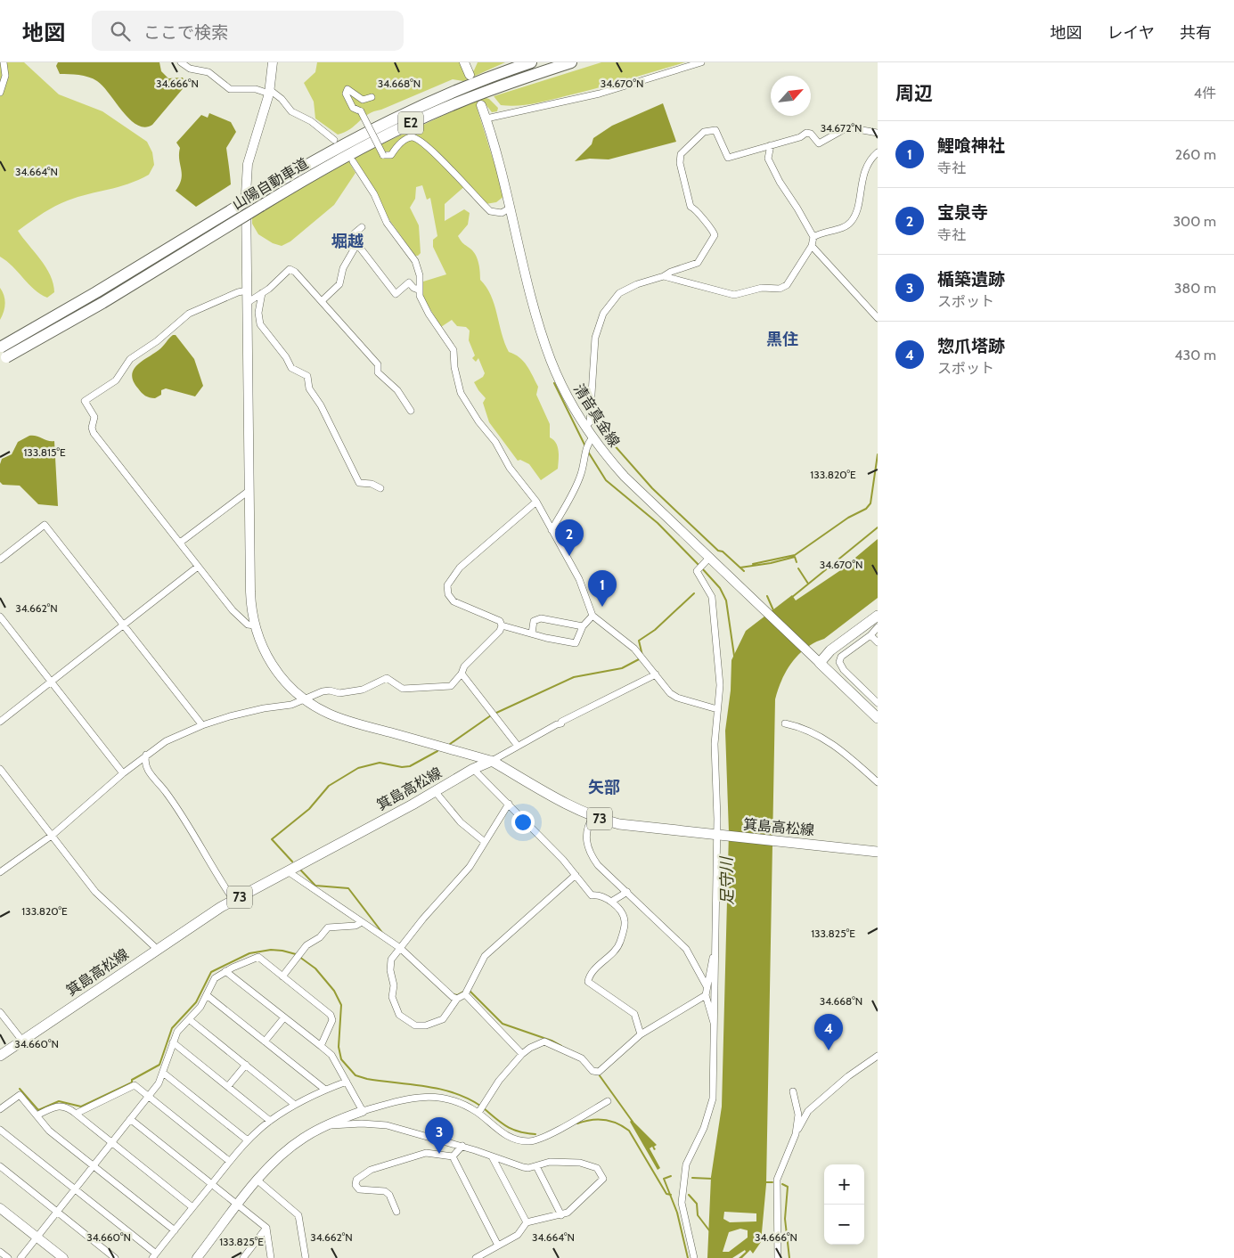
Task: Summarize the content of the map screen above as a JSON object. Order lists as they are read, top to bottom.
{
  "streets": {
    "highway": ["E2", "山陽自動車道"],
    "main road": ["箕島高松線", "73"],
    "street": ["清音真金線"]
  },
  "districts": ["堀越", "黒住", "矢部"],
  "water": ["足守川"],
  "north": "top right",
  "page": {
    "header": "地図",
    "search": "ここで検索",
    "nav": ["地図", "レイヤ", "共有"],
    "heading": ["周辺", "4件"],
    "list": [
      {
        "mark": "1",
        "name": "鯉喰神社",
        "note": "寺社",
        "value": "260 m"
      },
      {
        "mark": "2",
        "name": "宝泉寺",
        "note": "寺社",
        "value": "300 m"
      },
      {
        "mark": "3",
        "name": "楯築遺跡",
        "note": "スポット",
        "value": "380 m"
      },
      {
        "mark": "4",
        "name": "惣爪塔跡",
        "note": "スポット",
        "value": "430 m"
      }
    ],
    "pins": [
      "2",
      "1",
      "4",
      "3"
    ],
    "map_buttons": ["+", "−"]
  },
  "coordinates": [
    "34.666°N",
    "34.668°N",
    "34.670°N",
    "34.672°N",
    "34.664°N",
    "133.815°E",
    "133.820°E",
    "34.662°N",
    "133.825°E",
    "34.660°N"
  ]
}
